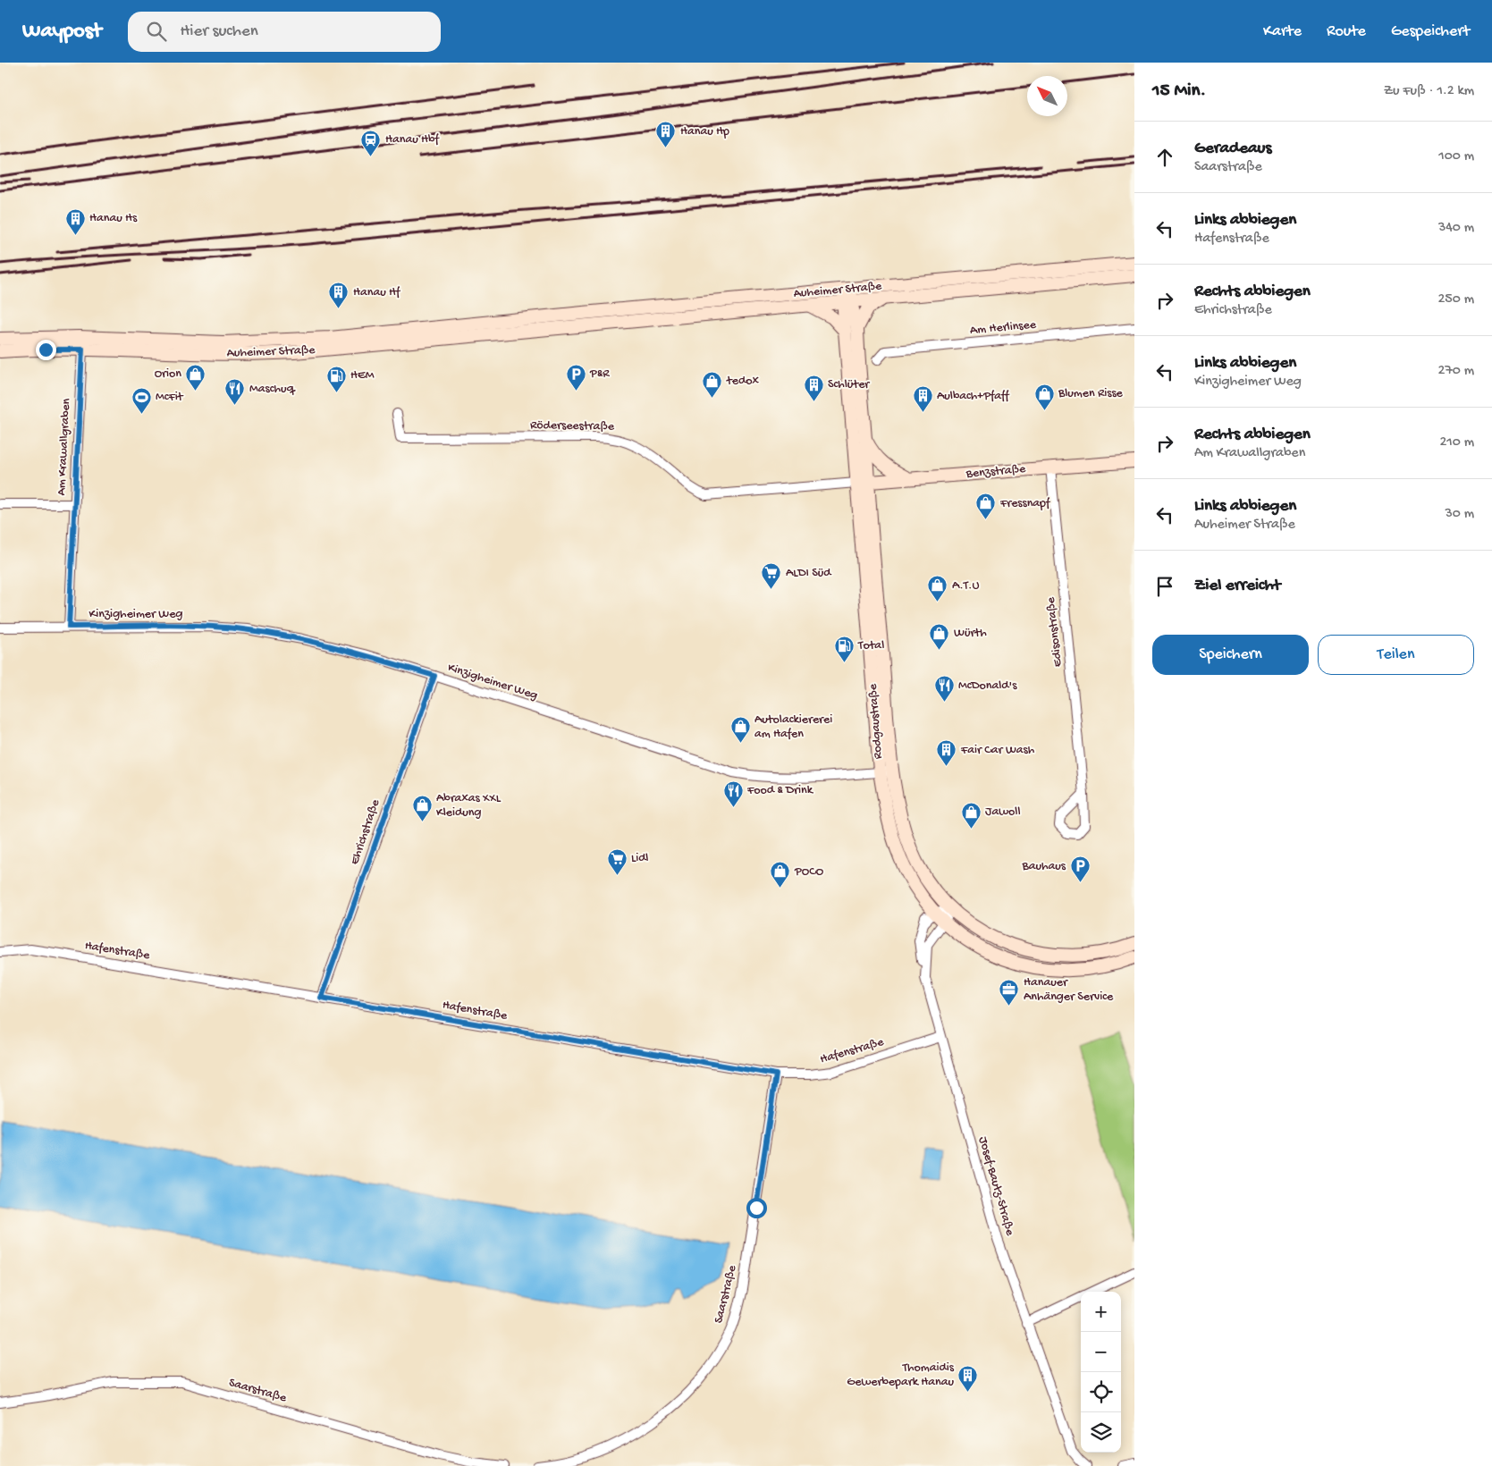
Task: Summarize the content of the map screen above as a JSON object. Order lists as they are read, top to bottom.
{
  "streets": {
    "main road": ["Auheimer Straße", "Benzstraße", "Rodgaustraße"],
    "street": [
      "Am Herlinsee",
      "Röderseestraße",
      "Am Krawallgraben",
      "Kinzigheimer Weg",
      "Edisonstraße",
      "Ehrichstraße",
      "Hafenstraße",
      "Josef-Bautz-Straße",
      "Saarstraße"
    ]
  },
  "crossings": [
    ["Auheimer Straße", "Am Krawallgraben"],
    ["Auheimer Straße", "Rodgaustraße"],
    ["Röderseestraße", "Benzstraße"],
    ["Röderseestraße", "Rodgaustraße"],
    ["Am Krawallgraben", "Kinzigheimer Weg"],
    ["Benzstraße", "Edisonstraße"],
    ["Benzstraße", "Rodgaustraße"],
    ["Kinzigheimer Weg", "Rodgaustraße"],
    ["Kinzigheimer Weg", "Ehrichstraße"],
    ["Rodgaustraße", "Josef-Bautz-Straße"],
    ["Ehrichstraße", "Hafenstraße"],
    ["Hafenstraße", "Josef-Bautz-Straße"],
    ["Hafenstraße", "Saarstraße"]
  ],
  "places": {
    "building": [
      "Hanau Hp",
      "Hanau Hs",
      "Hanau Hf",
      "Schlüter",
      "Aulbach+Pfaff",
      "Fair Car Wash",
      "Thomaidis Gewerbepark Hanau"
    ],
    "station": ["Hanau Hbf"],
    "shop": [
      "Orion",
      "tedox",
      "Blumen Risse",
      "Fressnapf",
      "A.T.U",
      "Würth",
      "Autolackiererei am Hafen",
      "Abraxas XXL Kleidung",
      "Jawoll",
      "POCO"
    ],
    "parking": ["P&R", "Bauhaus"],
    "fuel station": ["HEM", "Total"],
    "restaurant": ["Maschuq", "McDonald's", "Food & Drink"],
    "sports": ["McFit"],
    "supermarket": ["ALDI Süd", "Lidl"],
    "office": ["Hanauer Anhänger Service"]
  },
  "north": "top left",
  "page": {
    "header": "Waypost",
    "search": "Hier suchen",
    "nav": ["Karte", "Route", "Gespeichert"],
    "heading": ["15 Min.", "Zu Fuß · 1.2 km"],
    "list": [
      ["Geradeaus", "Saarstraße", "100 m"],
      ["Links abbiegen", "Hafenstraße", "340 m"],
      ["Rechts abbiegen", "Ehrichstraße", "250 m"],
      ["Links abbiegen", "Kinzigheimer Weg", "270 m"],
      ["Rechts abbiegen", "Am Krawallgraben", "210 m"],
      ["Links abbiegen", "Auheimer Straße", "30 m"],
      "Ziel erreicht"
    ],
    "buttons": ["Speichern", "Teilen"],
    "map_buttons": ["+", "−"]
  }
}
